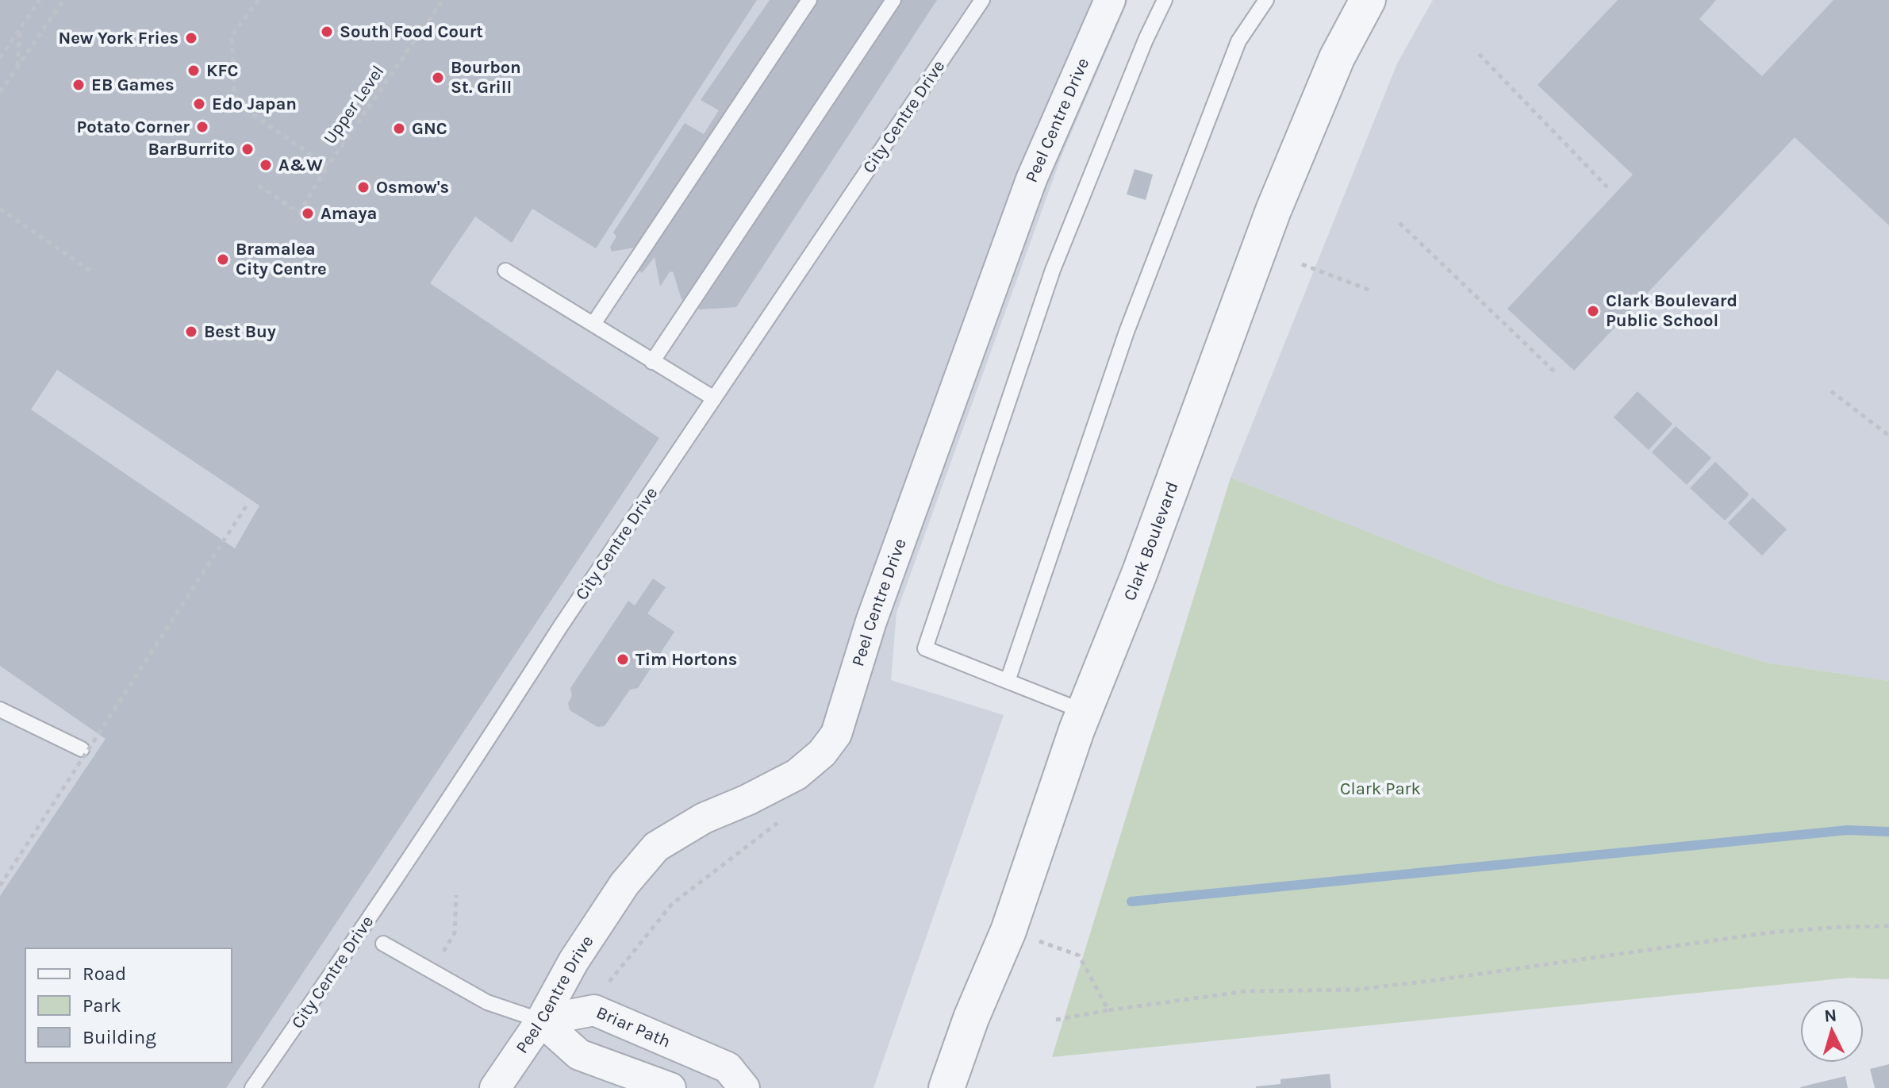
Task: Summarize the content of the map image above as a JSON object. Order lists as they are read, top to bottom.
{
  "streets": {
    "street": ["Peel Centre Drive", "Clark Boulevard", "Briar Path"],
    "lane": ["City Centre Drive"],
    "path": ["Upper Level"]
  },
  "crossings": [
    ["Peel Centre Drive", "Briar Path"]
  ],
  "parks": ["Clark Park"],
  "places": [
    "South Food Court",
    "New York Fries",
    "KFC",
    "Bourbon St. Grill",
    "EB Games",
    "Edo Japan",
    "Potato Corner",
    "GNC",
    "BarBurrito",
    "A&W",
    "Osmow's",
    "Amaya",
    "Bramalea City Centre",
    "Clark Boulevard Public School",
    "Best Buy",
    "Tim Hortons"
  ],
  "legend": ["Road", "Park", "Building"],
  "north": "top"
}
